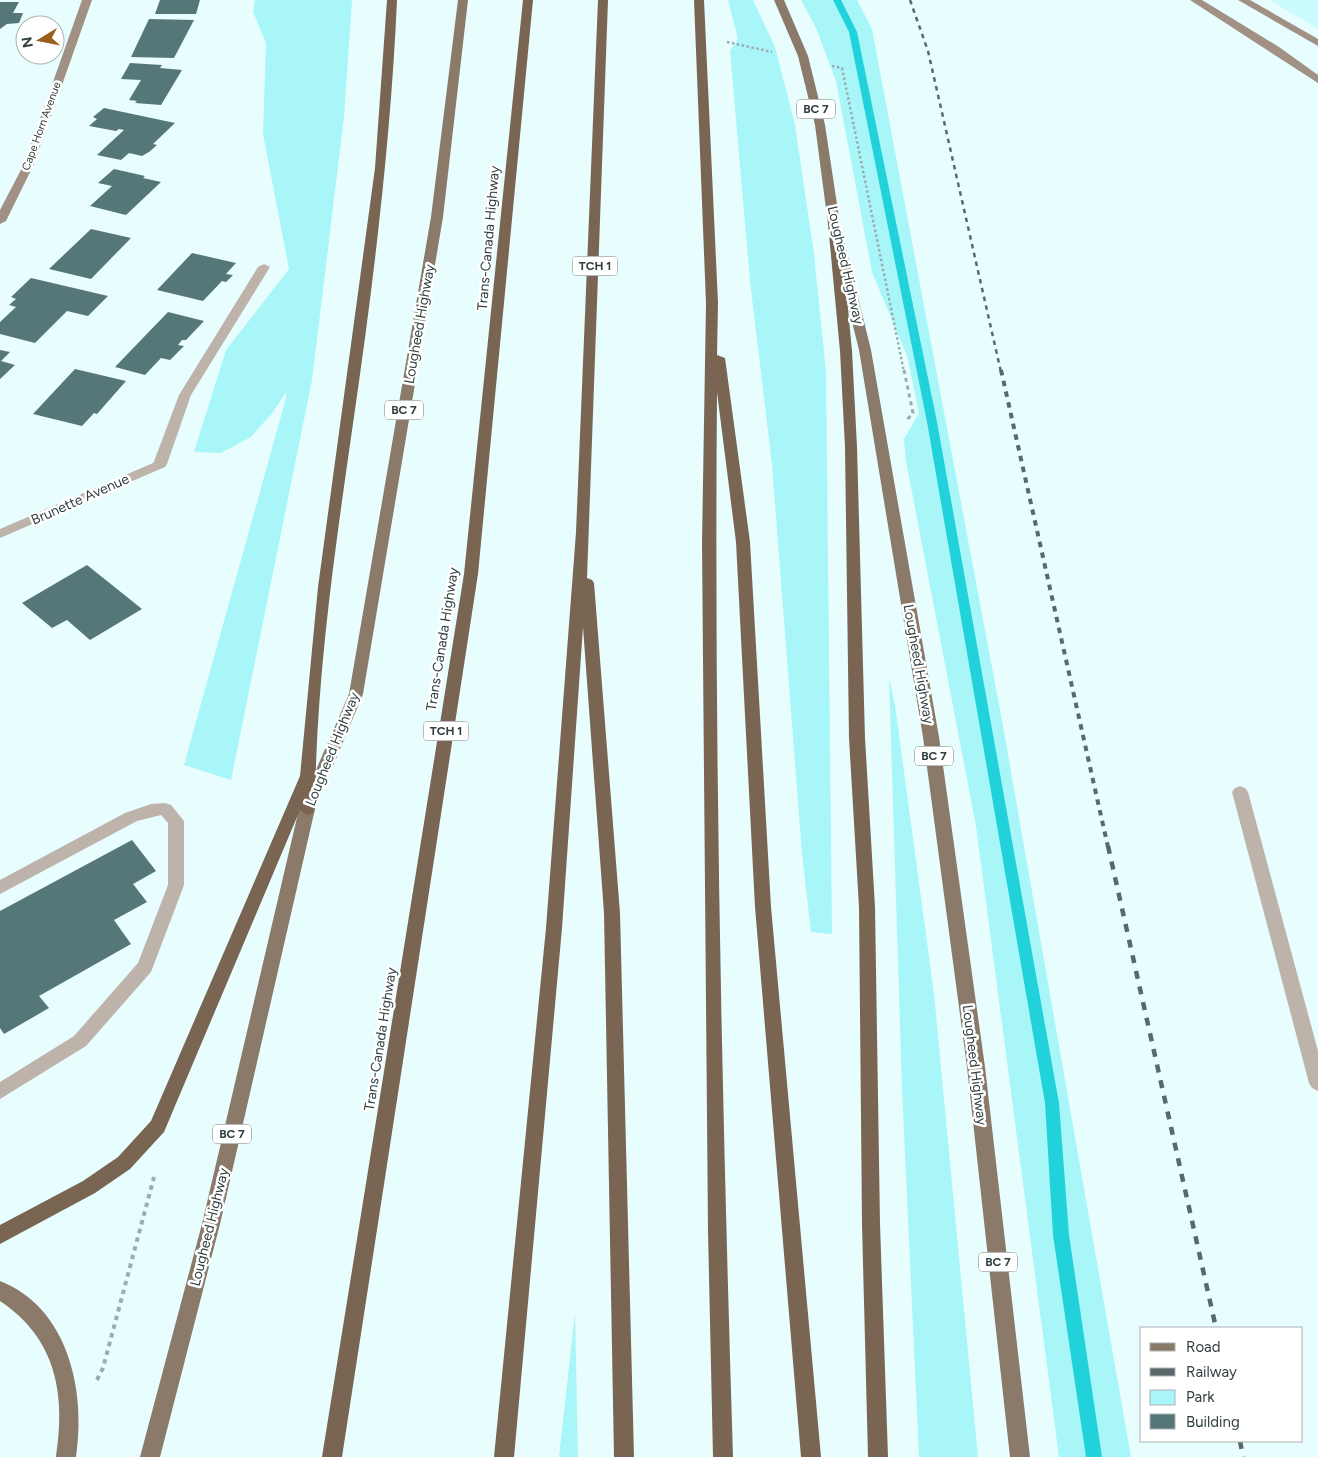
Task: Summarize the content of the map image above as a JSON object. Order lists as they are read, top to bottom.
{
  "streets": {
    "highway": ["Trans-Canada Highway", "TCH 1"],
    "main road": ["BC 7", "Lougheed Highway"],
    "street": ["Cape Horn Avenue", "Brunette Avenue"]
  },
  "legend": [
    "Road",
    "Railway",
    "Park",
    "Building"
  ],
  "north": "left"
}
